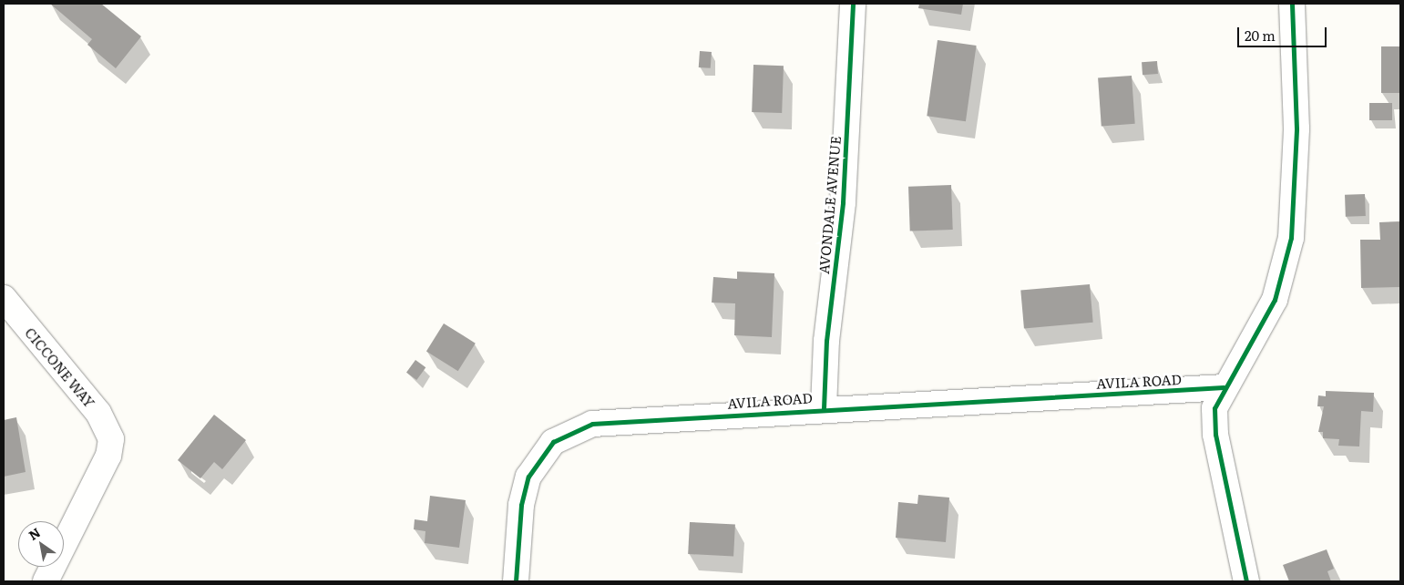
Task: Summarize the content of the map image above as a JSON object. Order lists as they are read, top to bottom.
{
  "streets": {
    "street": ["AVONDALE AVENUE", "CICCONE WAY", "AVILA ROAD"]
  },
  "crossings": [
    ["AVONDALE AVENUE", "AVILA ROAD"]
  ],
  "scale_bar": "20 m",
  "north": "top left"
}
